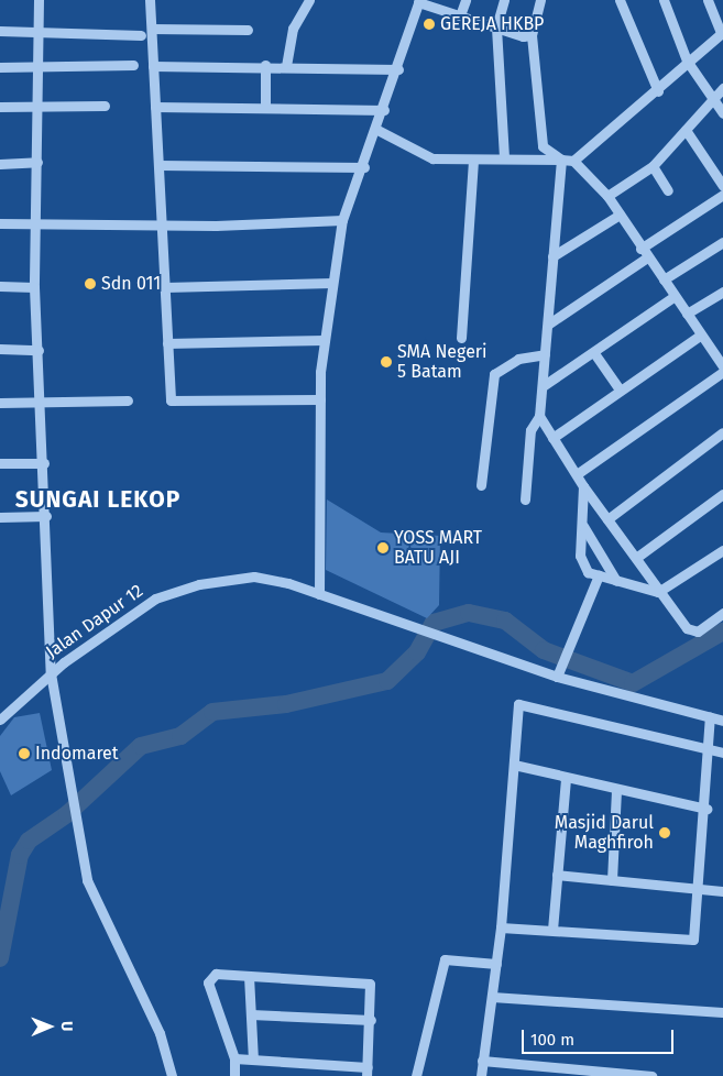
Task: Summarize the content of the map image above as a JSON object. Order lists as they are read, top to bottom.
{
  "streets": {
    "street": ["Jalan Dapur 12"]
  },
  "districts": ["SUNGAI LEKOP"],
  "places": [
    "GEREJA HKBP",
    "Sdn 011",
    "SMA Negeri 5 Batam",
    "YOSS MART BATU AJI",
    "Indomaret",
    "Masjid Darul Maghfiroh"
  ],
  "scale_bar": "100 m",
  "north": "right"
}
